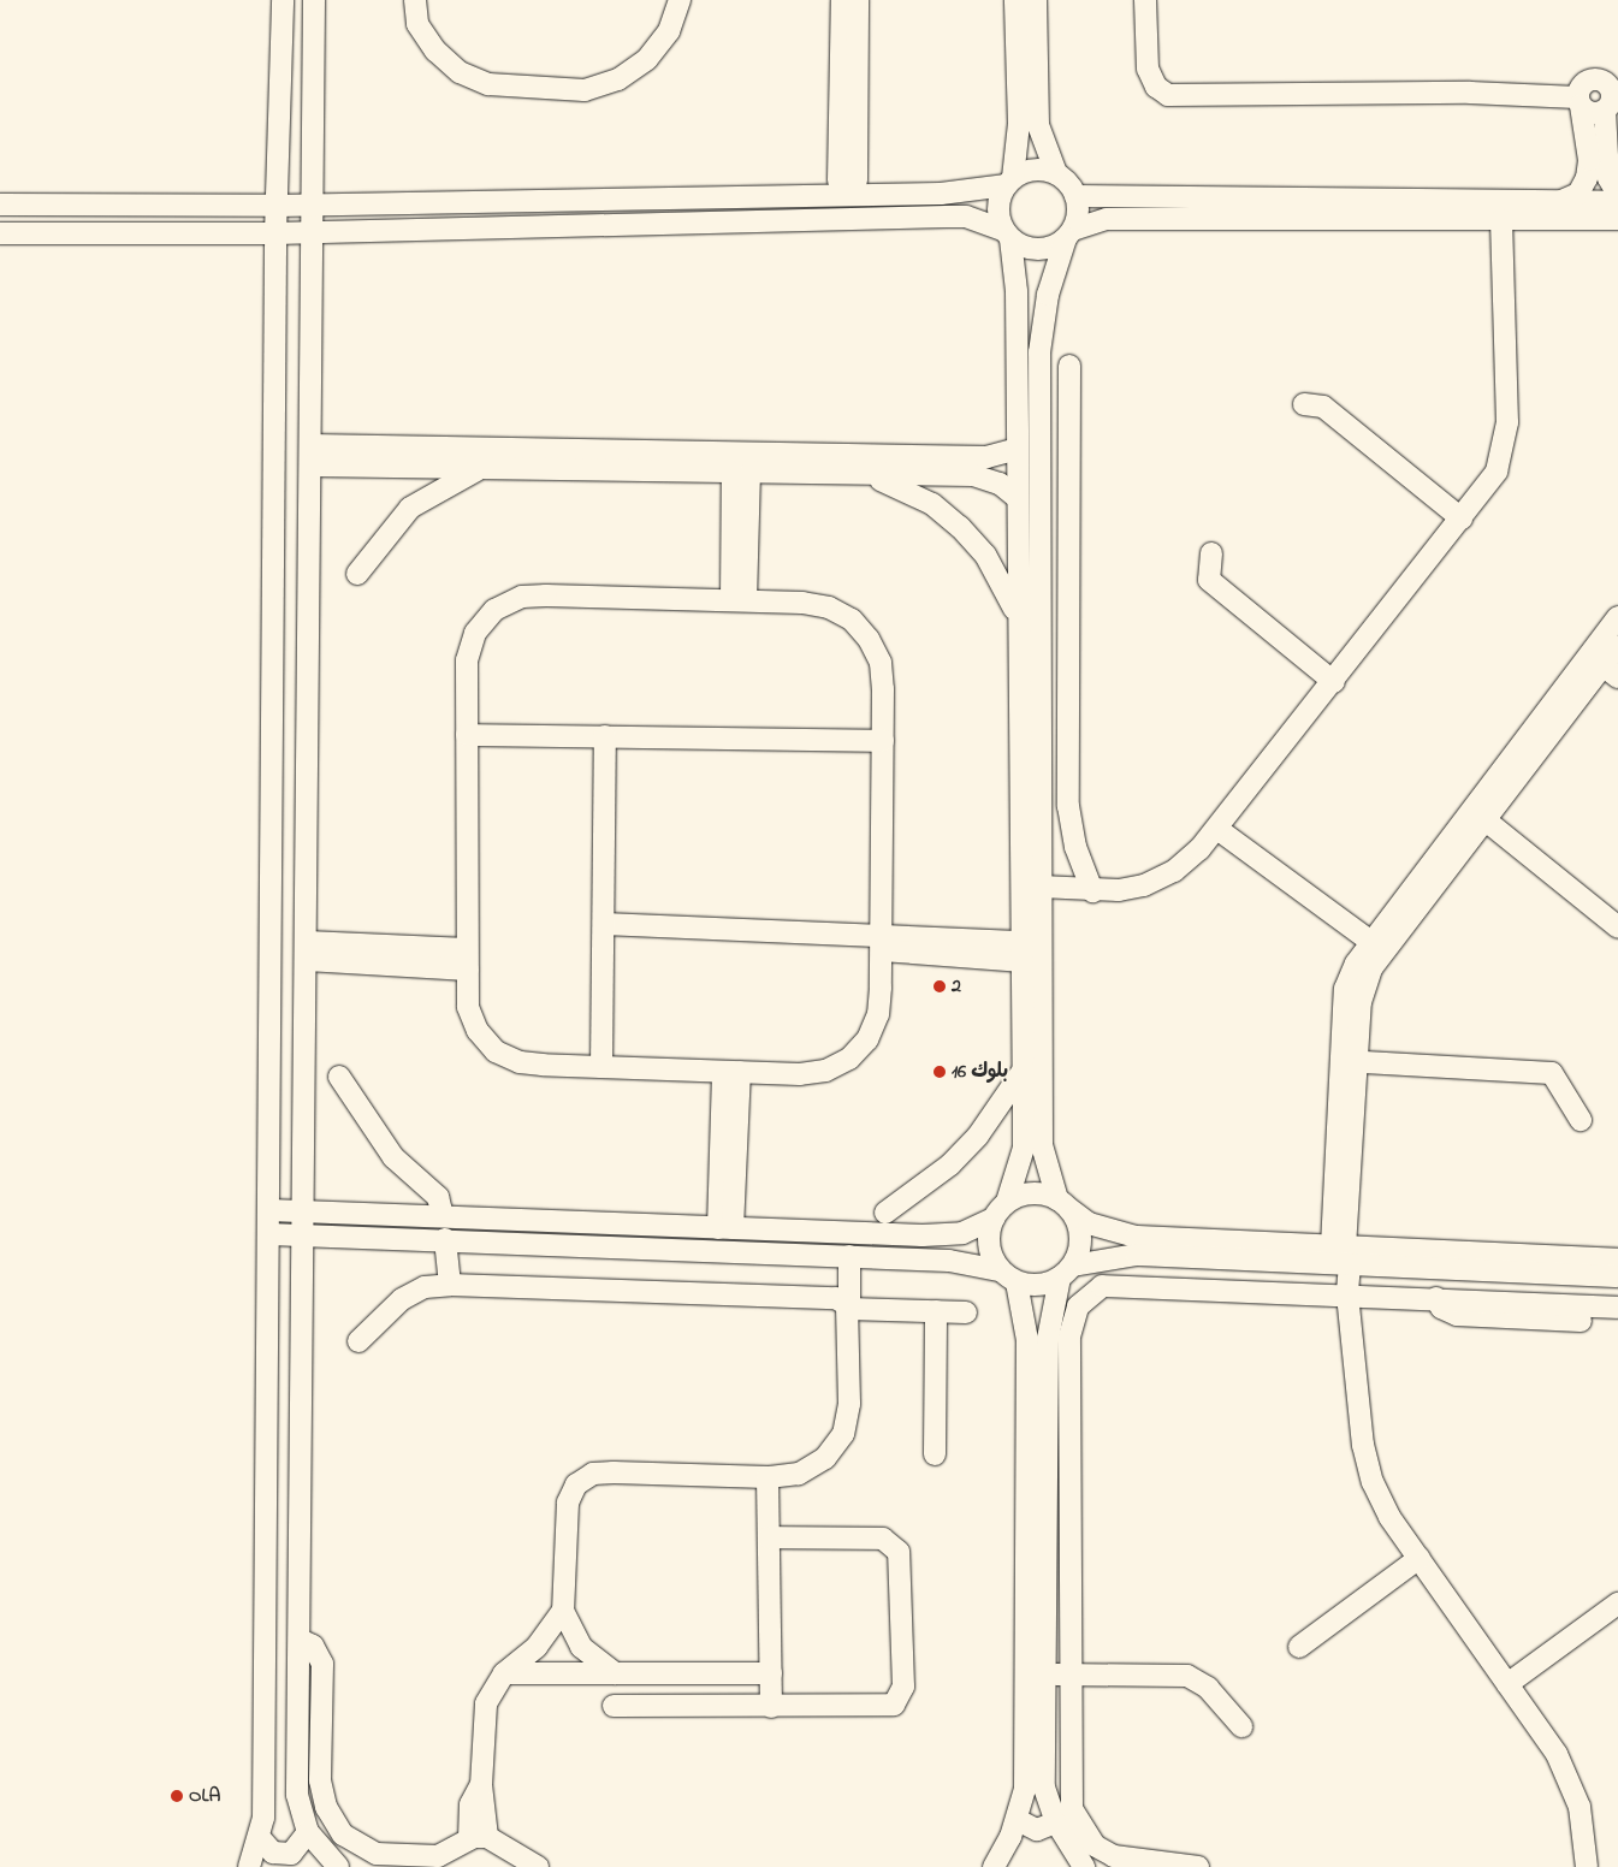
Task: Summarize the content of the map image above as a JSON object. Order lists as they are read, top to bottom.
{
  "places": ["2", "بلوك 16", "OLA"]
}
